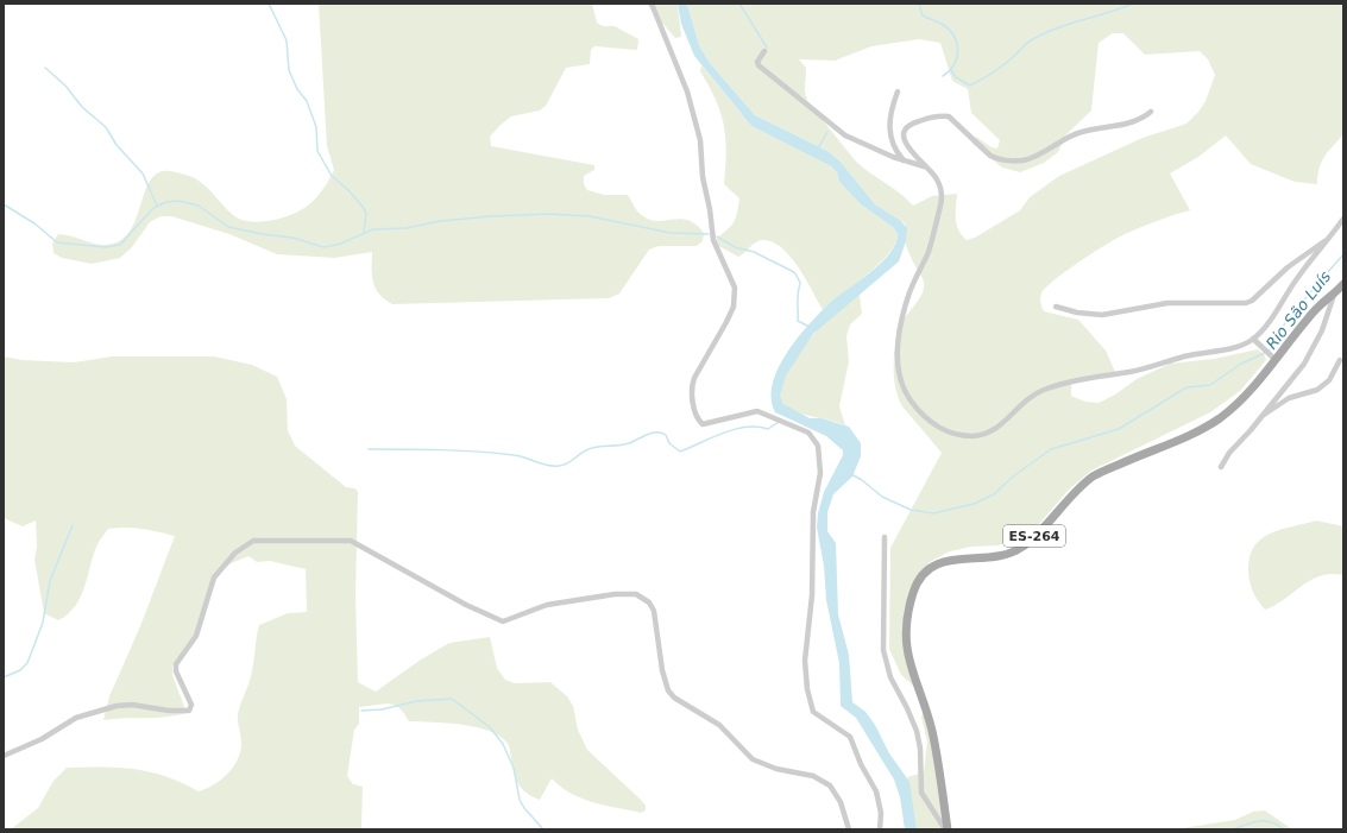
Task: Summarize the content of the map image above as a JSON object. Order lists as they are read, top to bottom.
{
  "streets": {
    "main road": ["ES-264"]
  },
  "water": ["Rio São Luís"]
}
